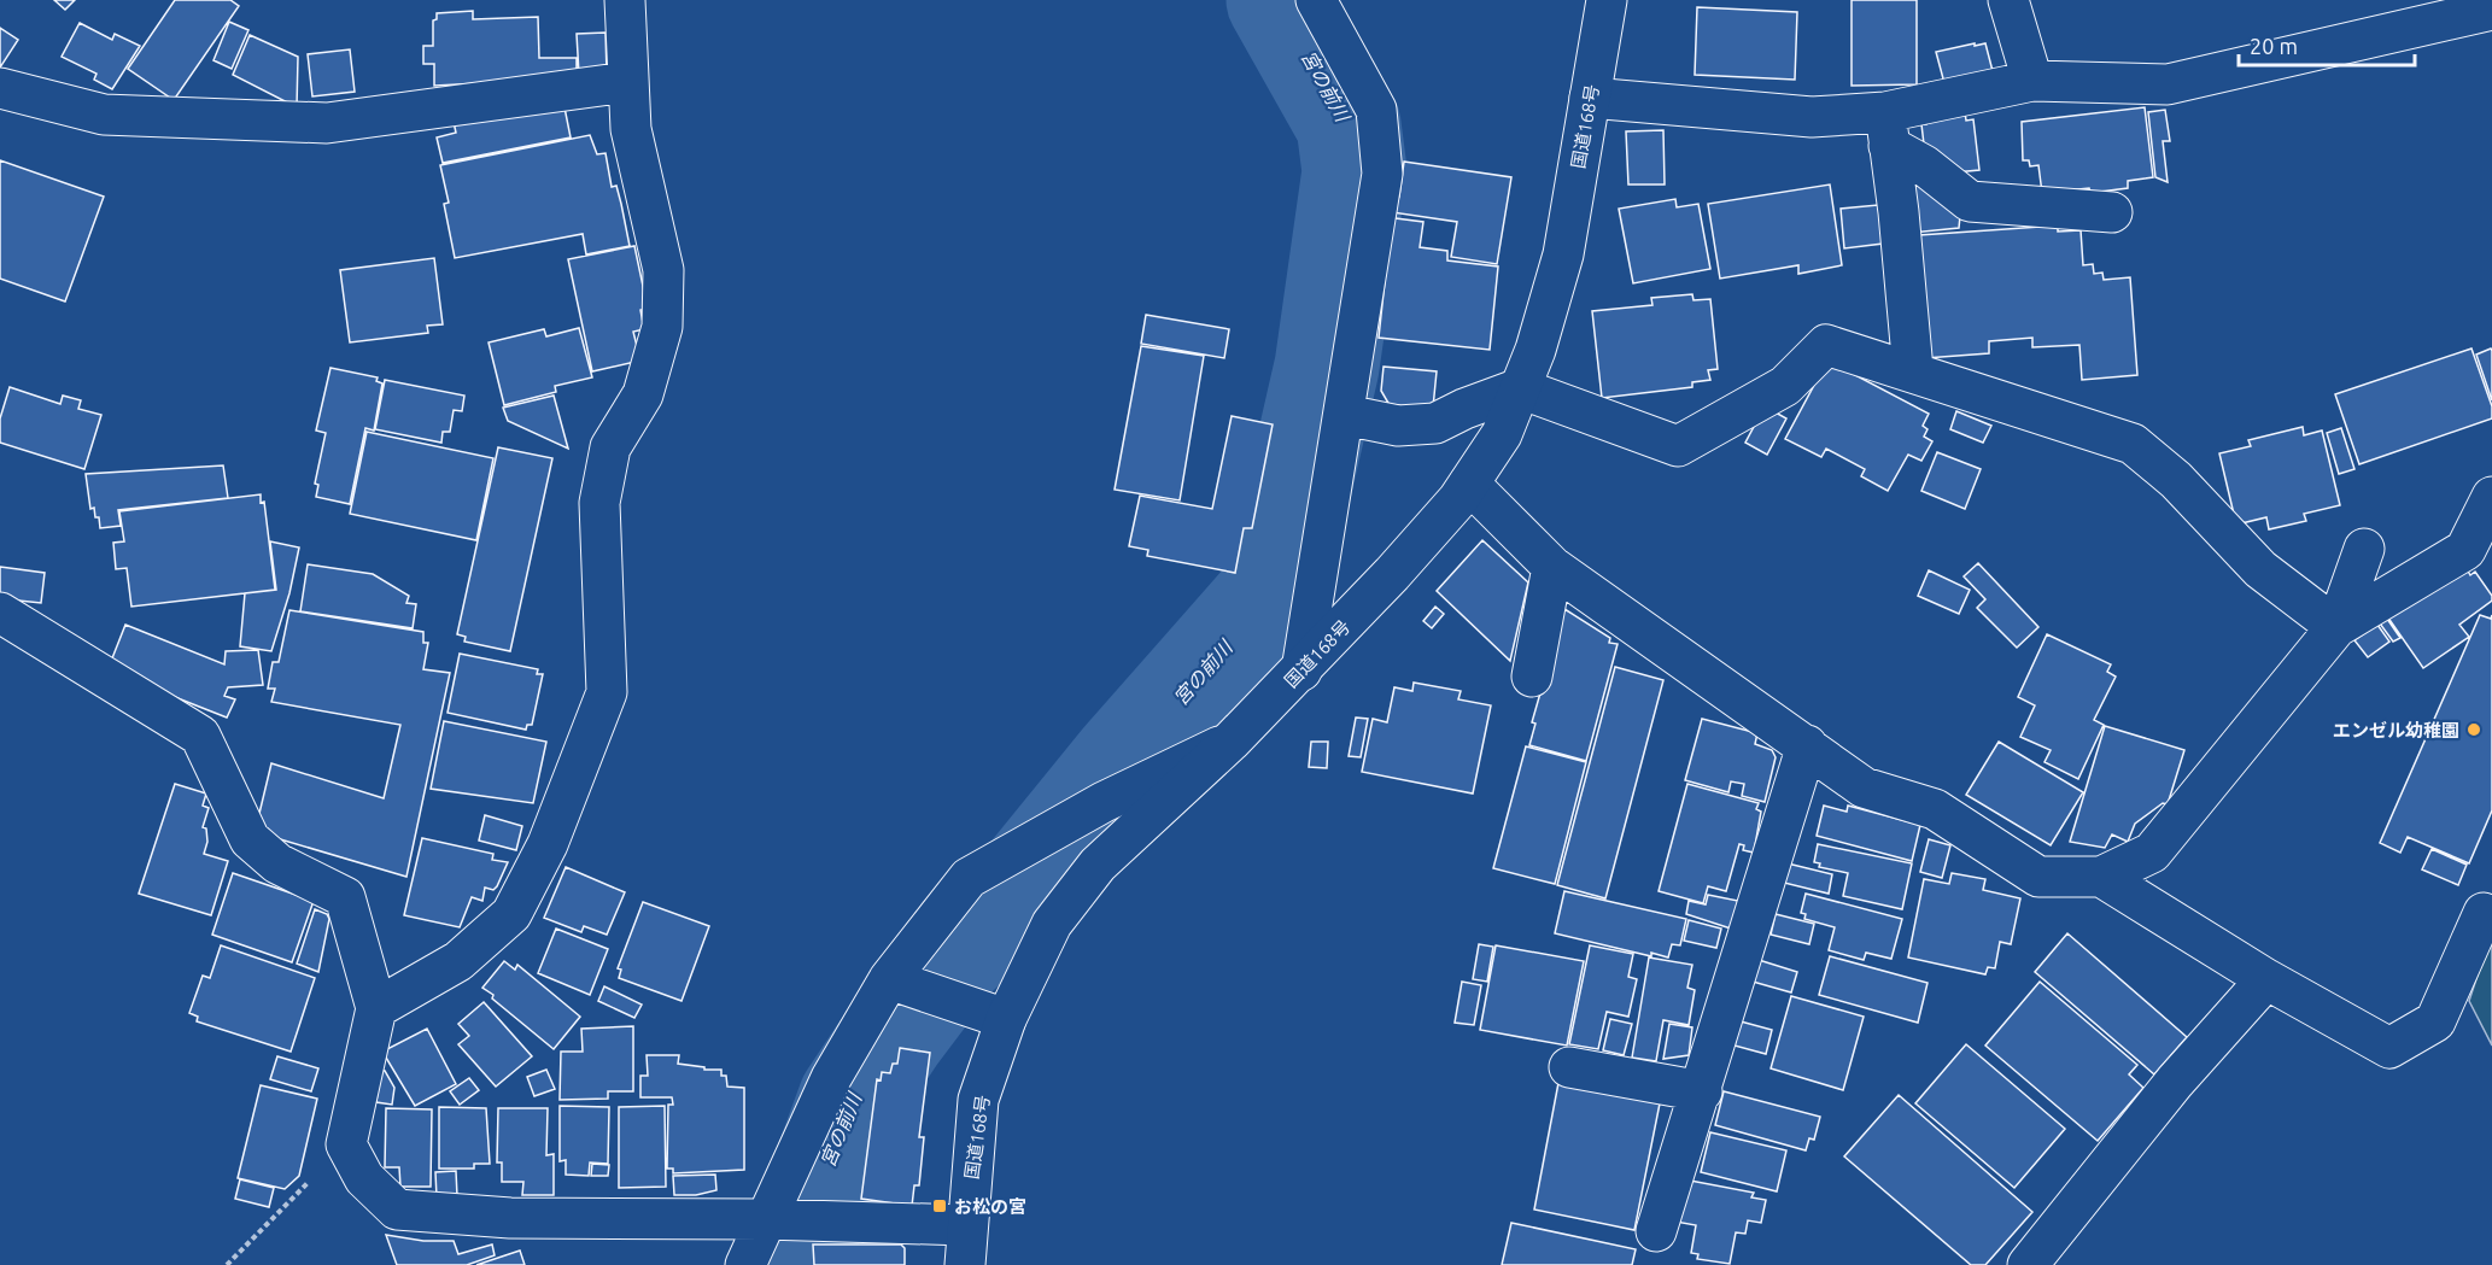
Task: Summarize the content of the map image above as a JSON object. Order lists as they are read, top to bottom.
{
  "streets": {
    "main road": ["国道168号"]
  },
  "water": ["宮の前川"],
  "places": {
    "other": ["エンゼル幼稚園"],
    "transit": ["お松の宮"]
  },
  "scale_bar": "20 m"
}
